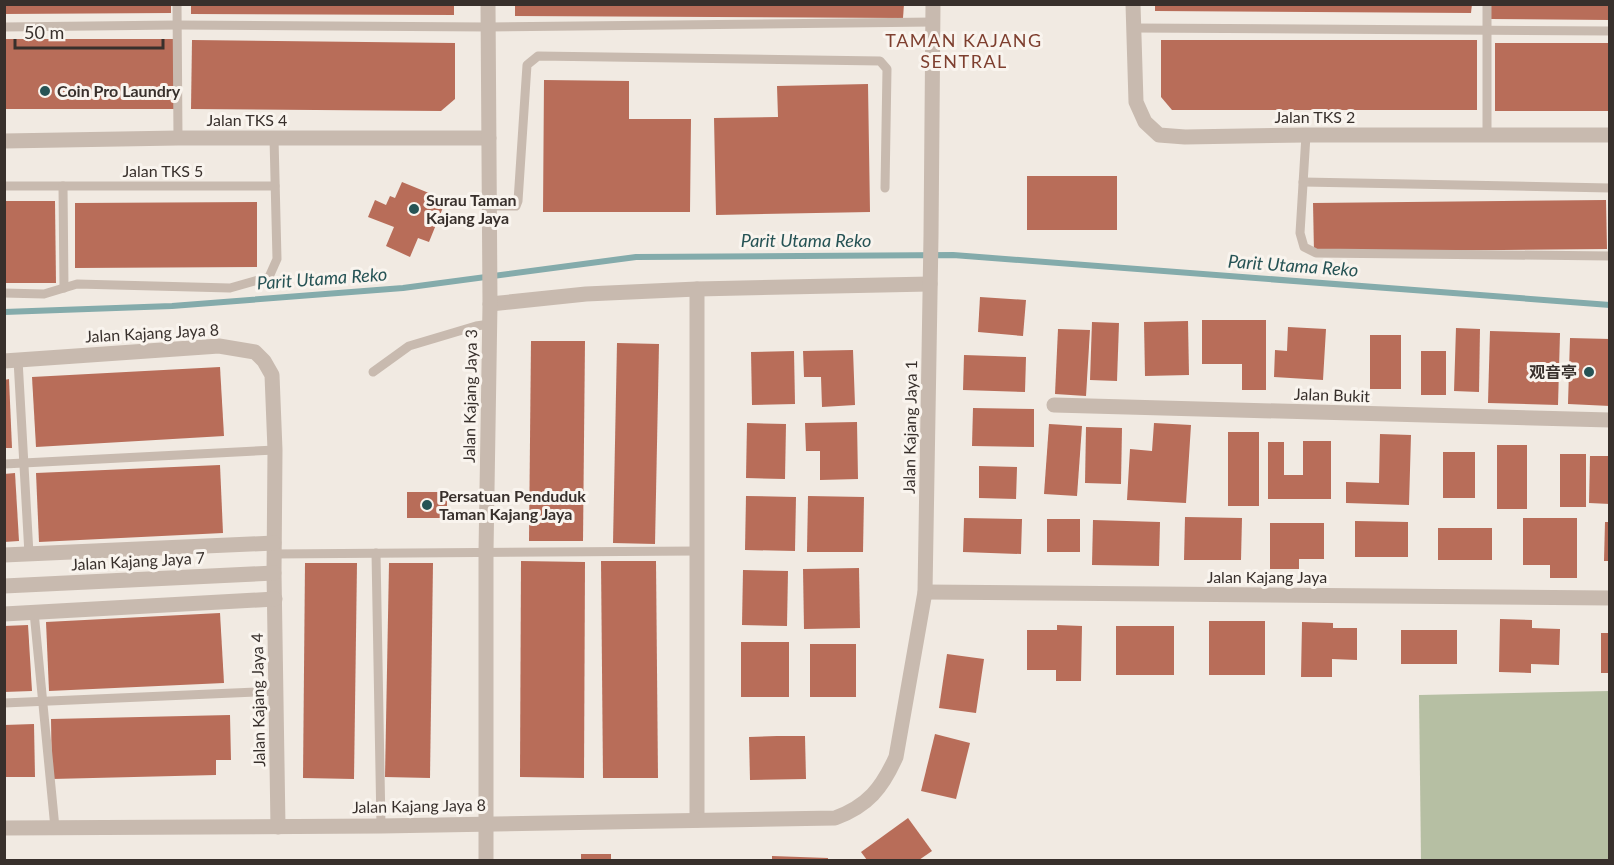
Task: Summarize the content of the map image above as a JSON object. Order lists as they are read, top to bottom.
{
  "streets": {
    "street": [
      "Jalan TKS 2",
      "Jalan TKS 4",
      "Jalan Kajang Jaya 8",
      "Jalan Bukit",
      "Jalan Kajang Jaya 3",
      "Jalan Kajang Jaya 1",
      "Jalan Kajang Jaya 7",
      "Jalan Kajang Jaya",
      "Jalan Kajang Jaya 4"
    ],
    "lane": ["Jalan TKS 5"]
  },
  "crossings": [
    ["Jalan TKS 4", "Jalan Kajang Jaya 3"],
    ["Jalan Kajang Jaya 8", "Jalan Kajang Jaya 3"],
    ["Jalan Kajang Jaya 8", "Jalan Kajang Jaya 1"],
    ["Jalan Kajang Jaya 8", "Jalan Kajang Jaya 7"],
    ["Jalan Kajang Jaya 8", "Jalan Kajang Jaya 4"],
    ["Jalan Kajang Jaya 1", "Jalan Kajang Jaya"],
    ["Jalan Kajang Jaya 7", "Jalan Kajang Jaya 4"]
  ],
  "districts": ["TAMAN KAJANG SENTRAL"],
  "water": ["Parit Utama Reko"],
  "places": [
    "Coin Pro Laundry",
    "Surau Taman Kajang Jaya",
    "观音亭",
    "Persatuan Penduduk Taman Kajang Jaya"
  ],
  "scale_bar": "50 m"
}
